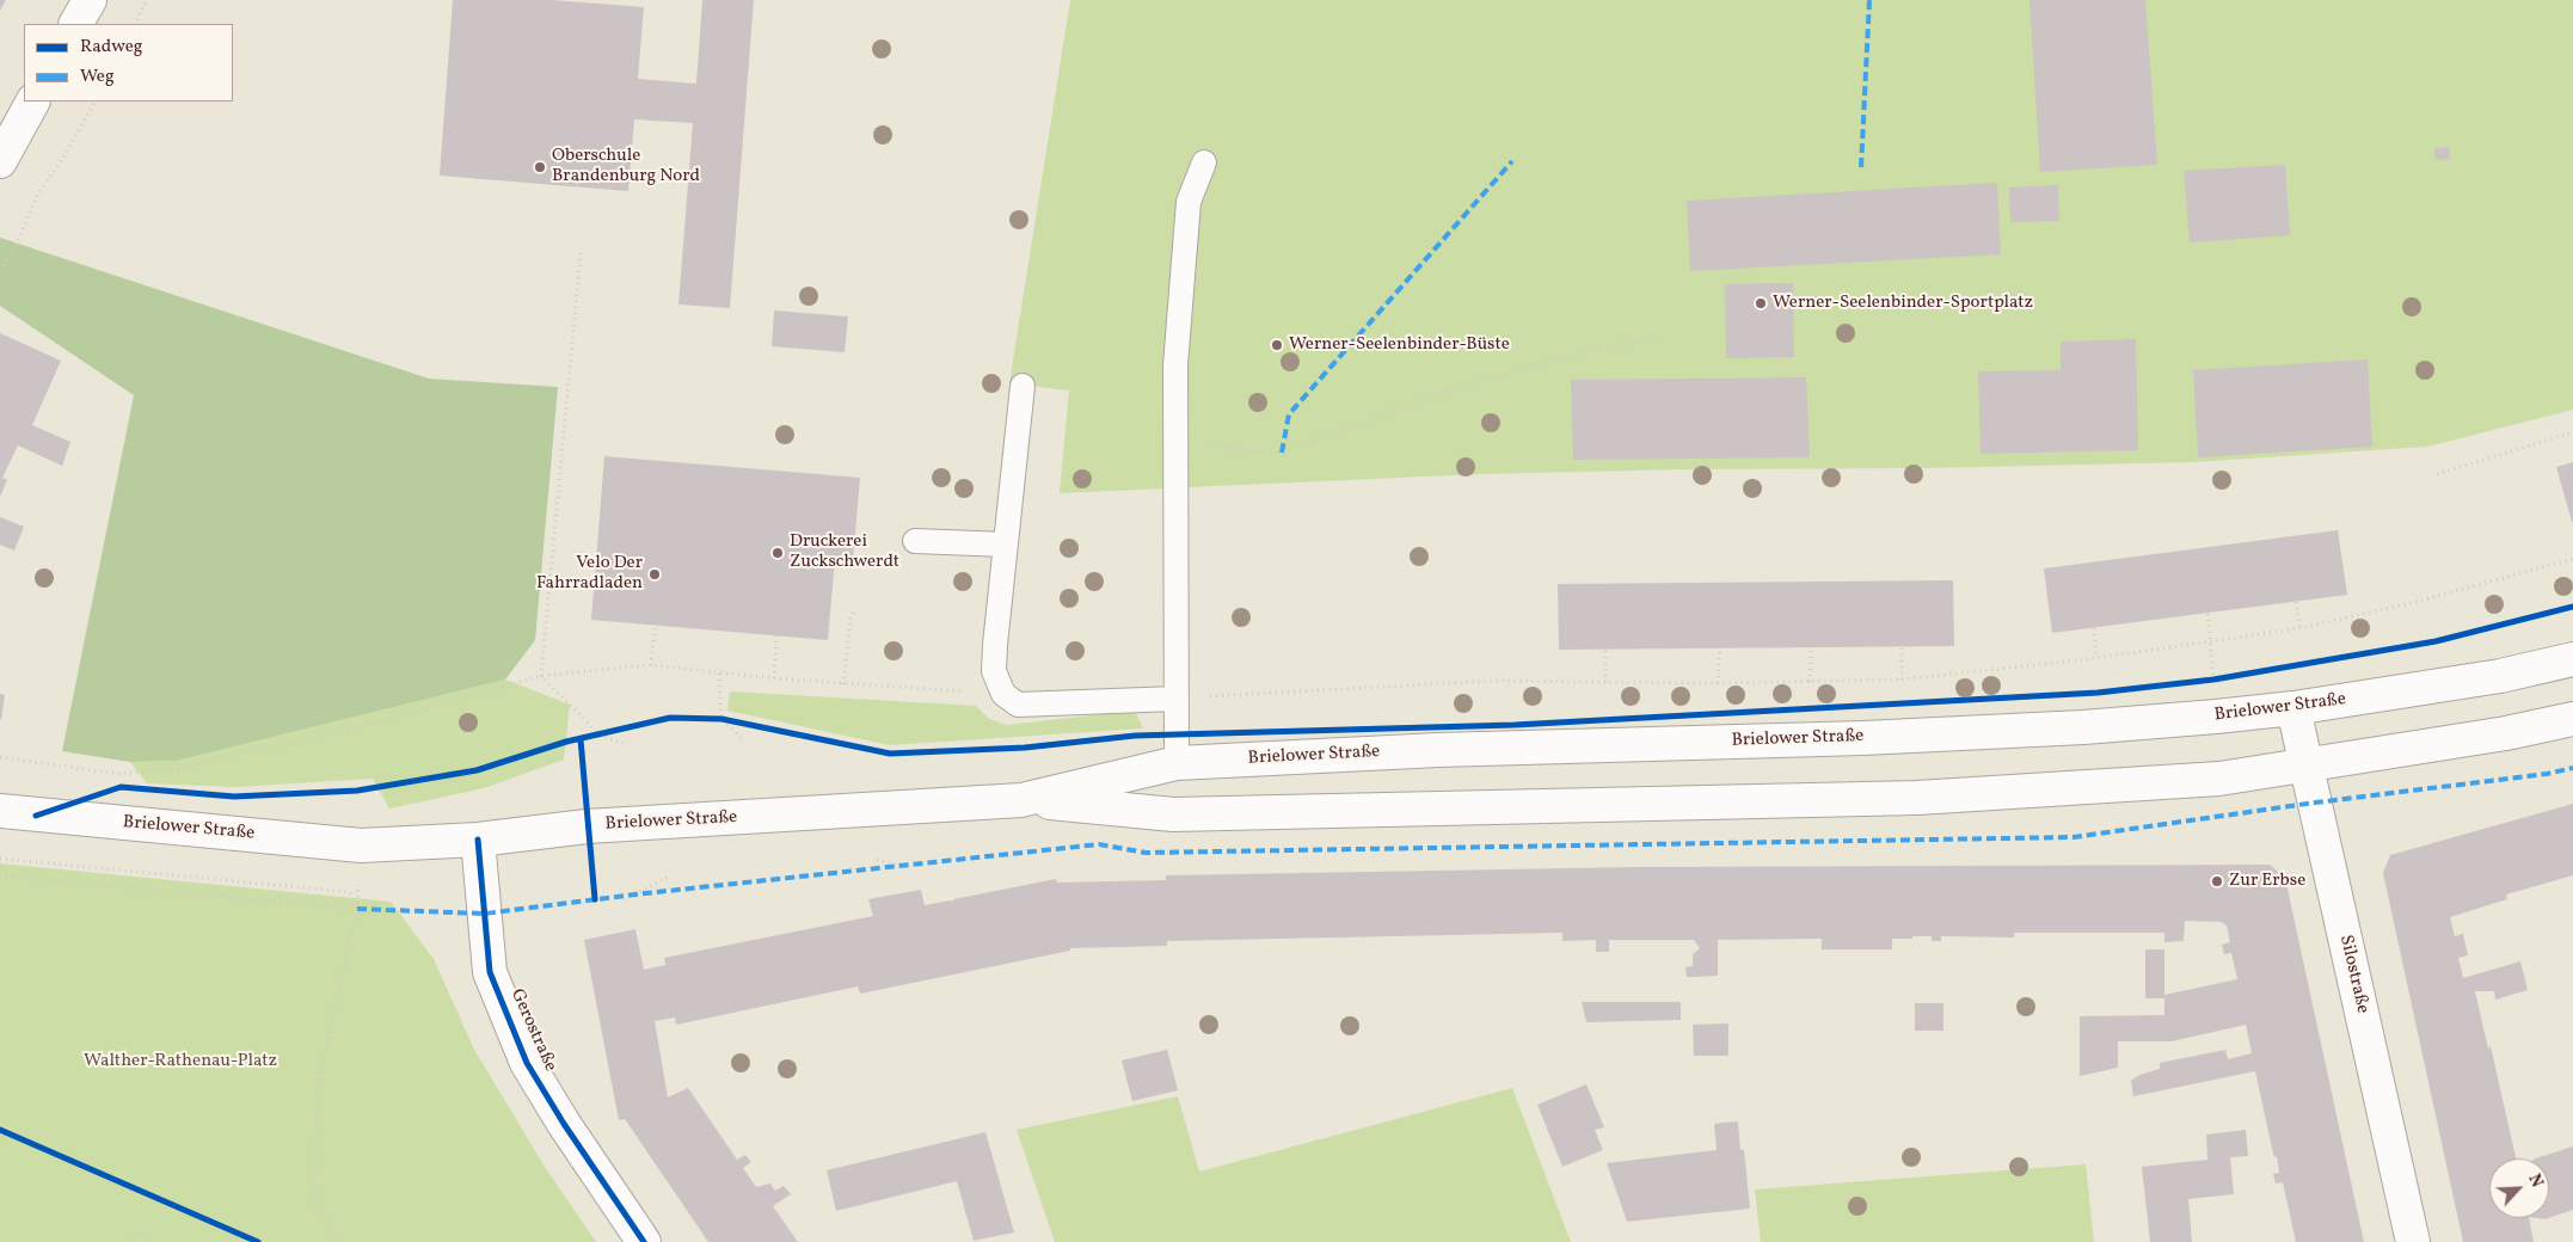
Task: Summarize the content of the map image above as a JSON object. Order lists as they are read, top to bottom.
{
  "streets": {
    "main road": ["Brielower Straße", "Silostraße", "Gerostraße"]
  },
  "crossings": [
    ["Brielower Straße", "Silostraße"],
    ["Brielower Straße", "Gerostraße"]
  ],
  "parks": ["Walther-Rathenau-Platz"],
  "places": [
    "Oberschule Brandenburg Nord",
    "Werner-Seelenbinder-Sportplatz",
    "Werner-Seelenbinder-Büste",
    "Druckerei Zuckschwerdt",
    "Velo Der Fahrradladen",
    "Zur Erbse"
  ],
  "legend": ["Radweg", "Weg"],
  "north": "top right"
}
